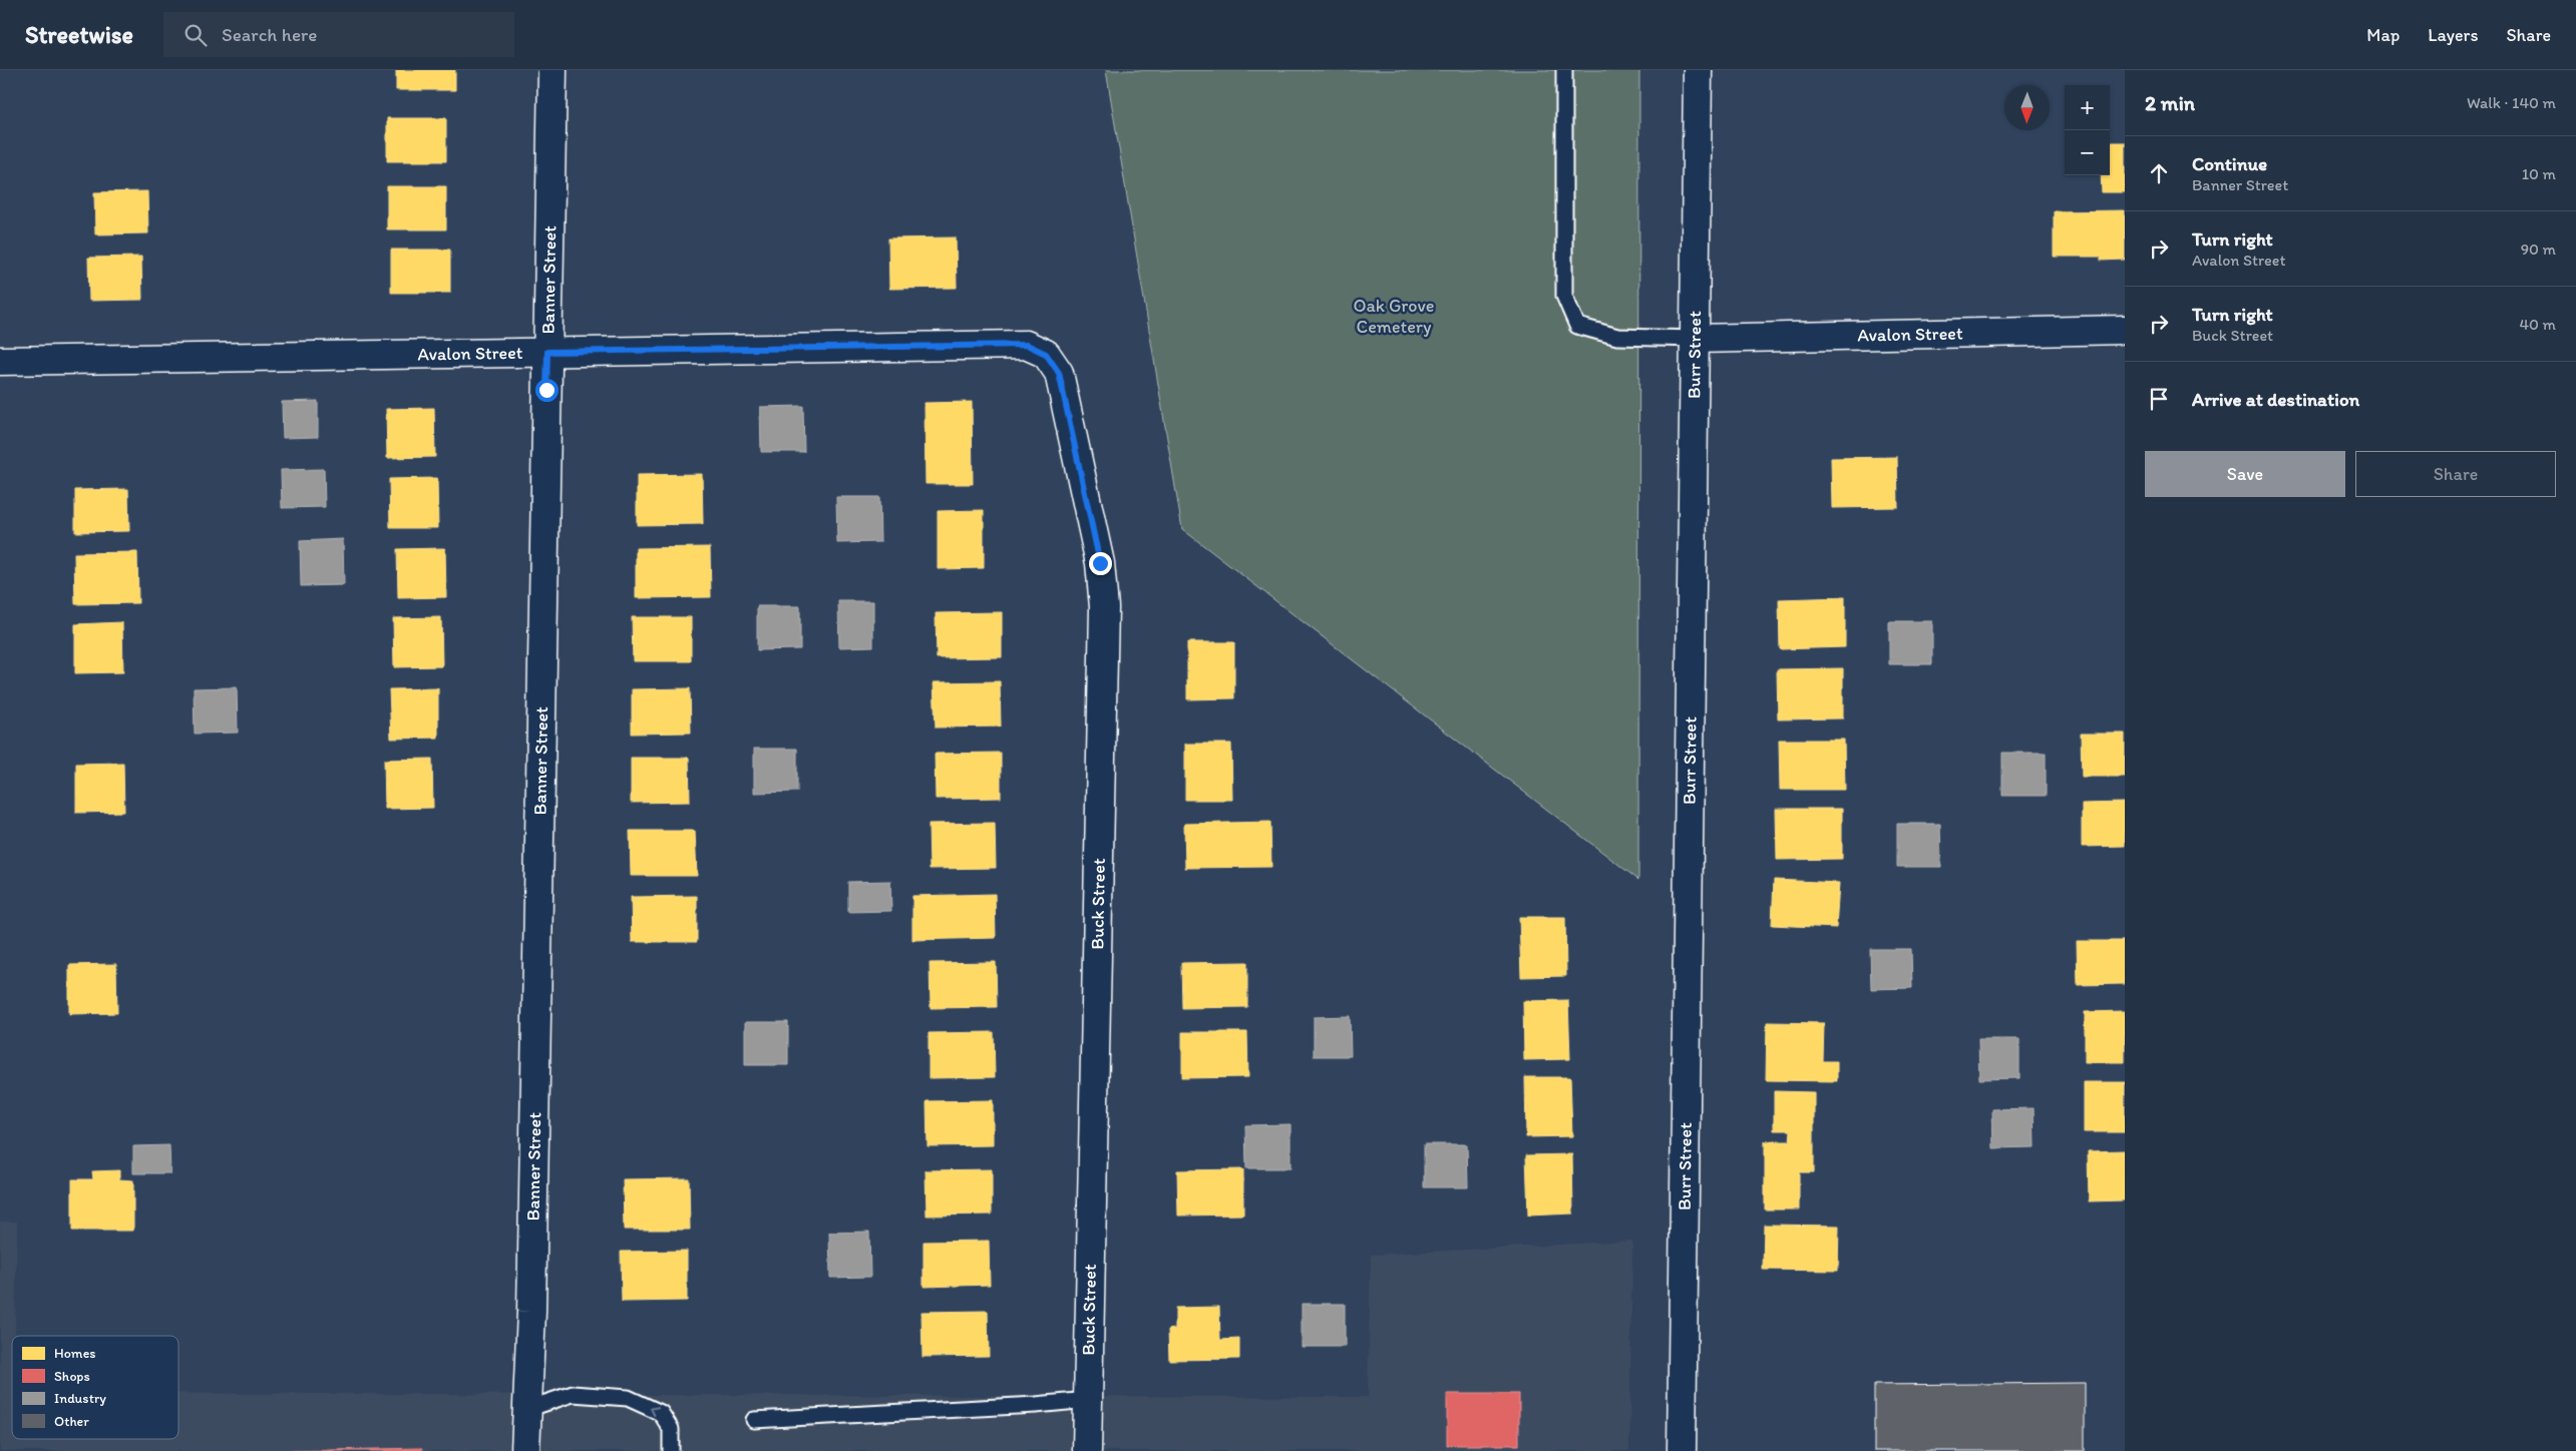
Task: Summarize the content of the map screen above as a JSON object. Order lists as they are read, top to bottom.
{
  "streets": {
    "street": [
      "Banner Street",
      "Avalon Street",
      "Burr Street",
      "Buck Street"
    ]
  },
  "crossings": [
    ["Banner Street", "Avalon Street"],
    ["Avalon Street", "Burr Street"],
    ["Avalon Street", "Buck Street"]
  ],
  "parks": ["Oak Grove Cemetery"],
  "legend": [
    "Homes",
    "Shops",
    "Industry",
    "Other"
  ],
  "north": "bottom",
  "page": {
    "header": "Streetwise",
    "search": "Search here",
    "nav": ["Map", "Layers", "Share"],
    "heading": ["2 min", "Walk · 140 m"],
    "map_buttons": ["+", "−"],
    "list": [
      ["Continue", "Banner Street", "10 m"],
      ["Turn right", "Avalon Street", "90 m"],
      ["Turn right", "Buck Street", "40 m"],
      "Arrive at destination"
    ],
    "buttons": ["Save", "Share"]
  }
}
